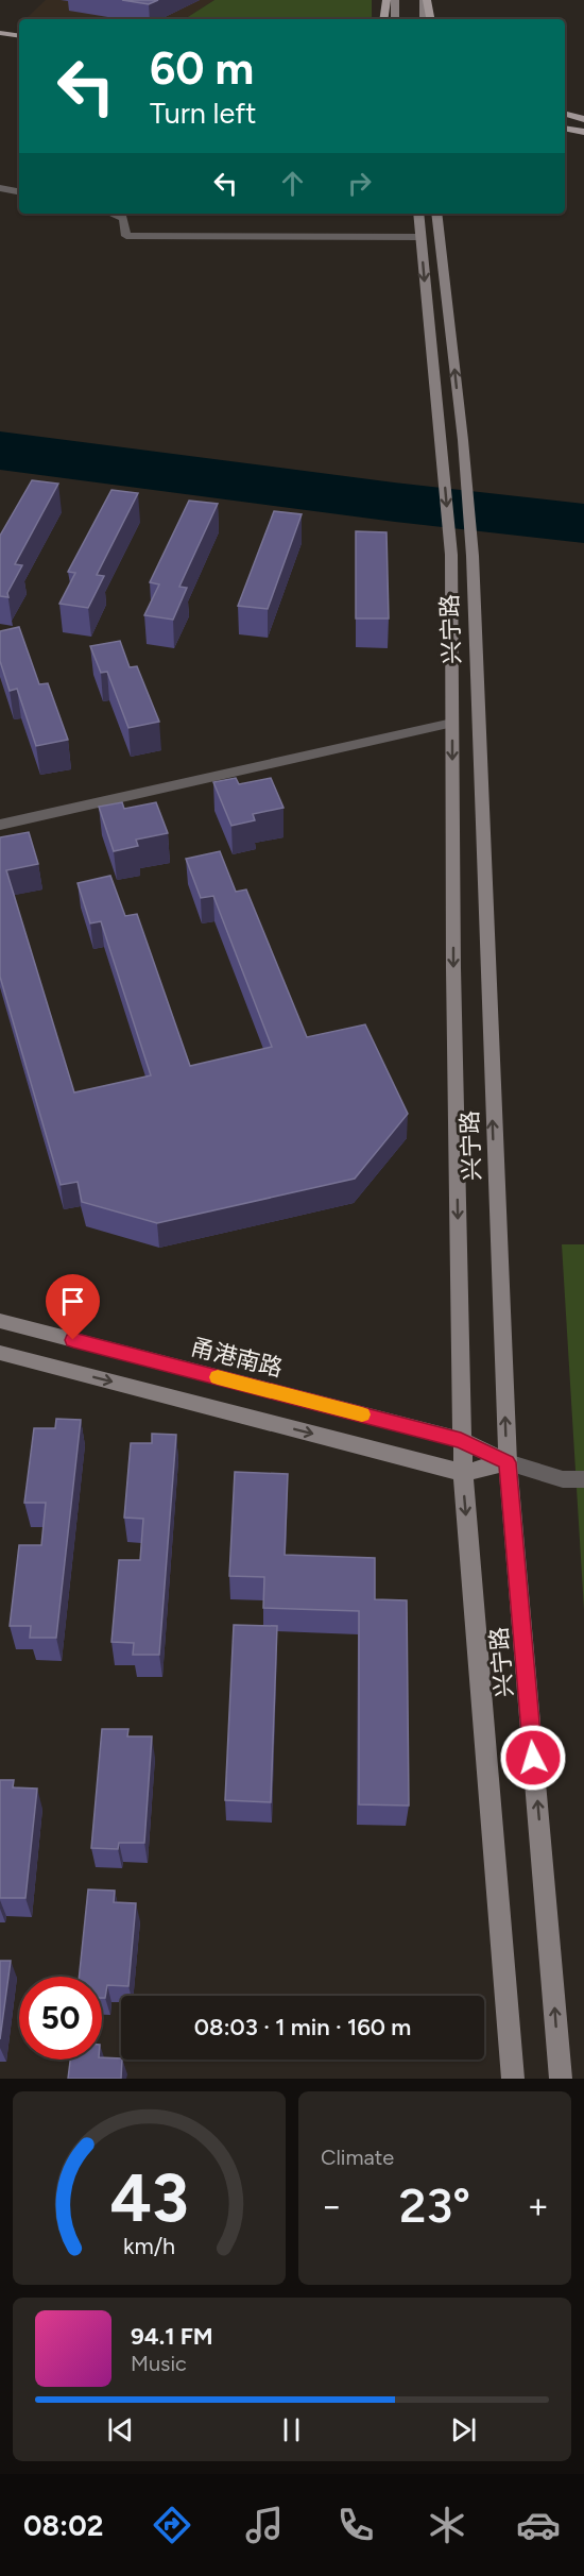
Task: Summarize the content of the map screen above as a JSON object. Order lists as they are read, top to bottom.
{
  "streets": {
    "main road": ["兴宁路", "甬港南路"]
  },
  "crossings": [
    ["兴宁路", "甬港南路"]
  ],
  "page": {
    "turn": ["60 m", "Turn left"],
    "limit": "50",
    "trip": "08:03 · 1 min · 160 m",
    "tile": "Climate",
    "heat": ["−", "23°", "+"],
    "song": ["94.1 FM", "Music"],
    "tabs": "08:02",
    "gauge": ["43", "km/h"]
  }
}
